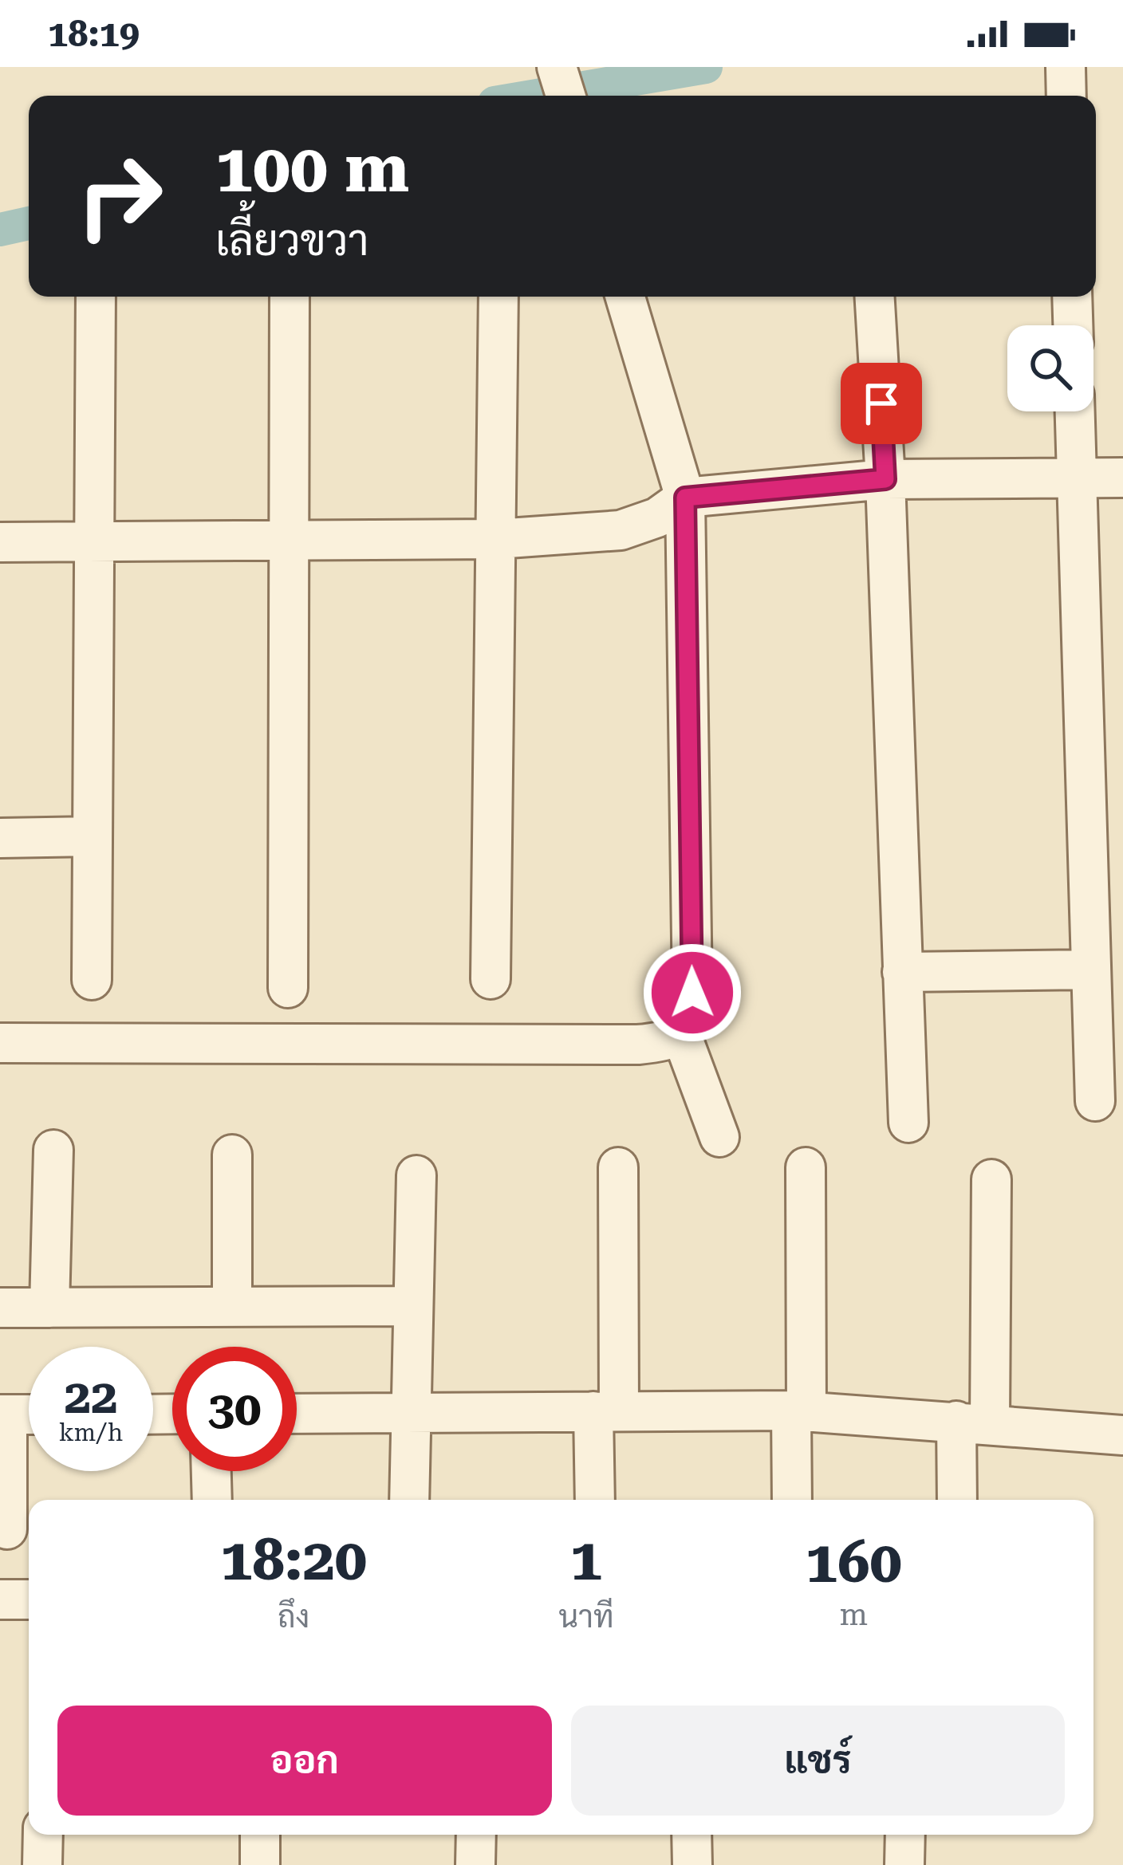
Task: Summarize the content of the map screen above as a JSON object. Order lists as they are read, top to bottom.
{
  "page": {
    "status": "18:19",
    "turn": ["100 m", "เลี้ยวขวา"],
    "speed": "22 km/h",
    "limit": "30",
    "eta": [
      "18:20",
      "ถึง",
      "1",
      "นาที",
      "160",
      "m"
    ],
    "buttons": ["ออก", "แชร์"]
  }
}
